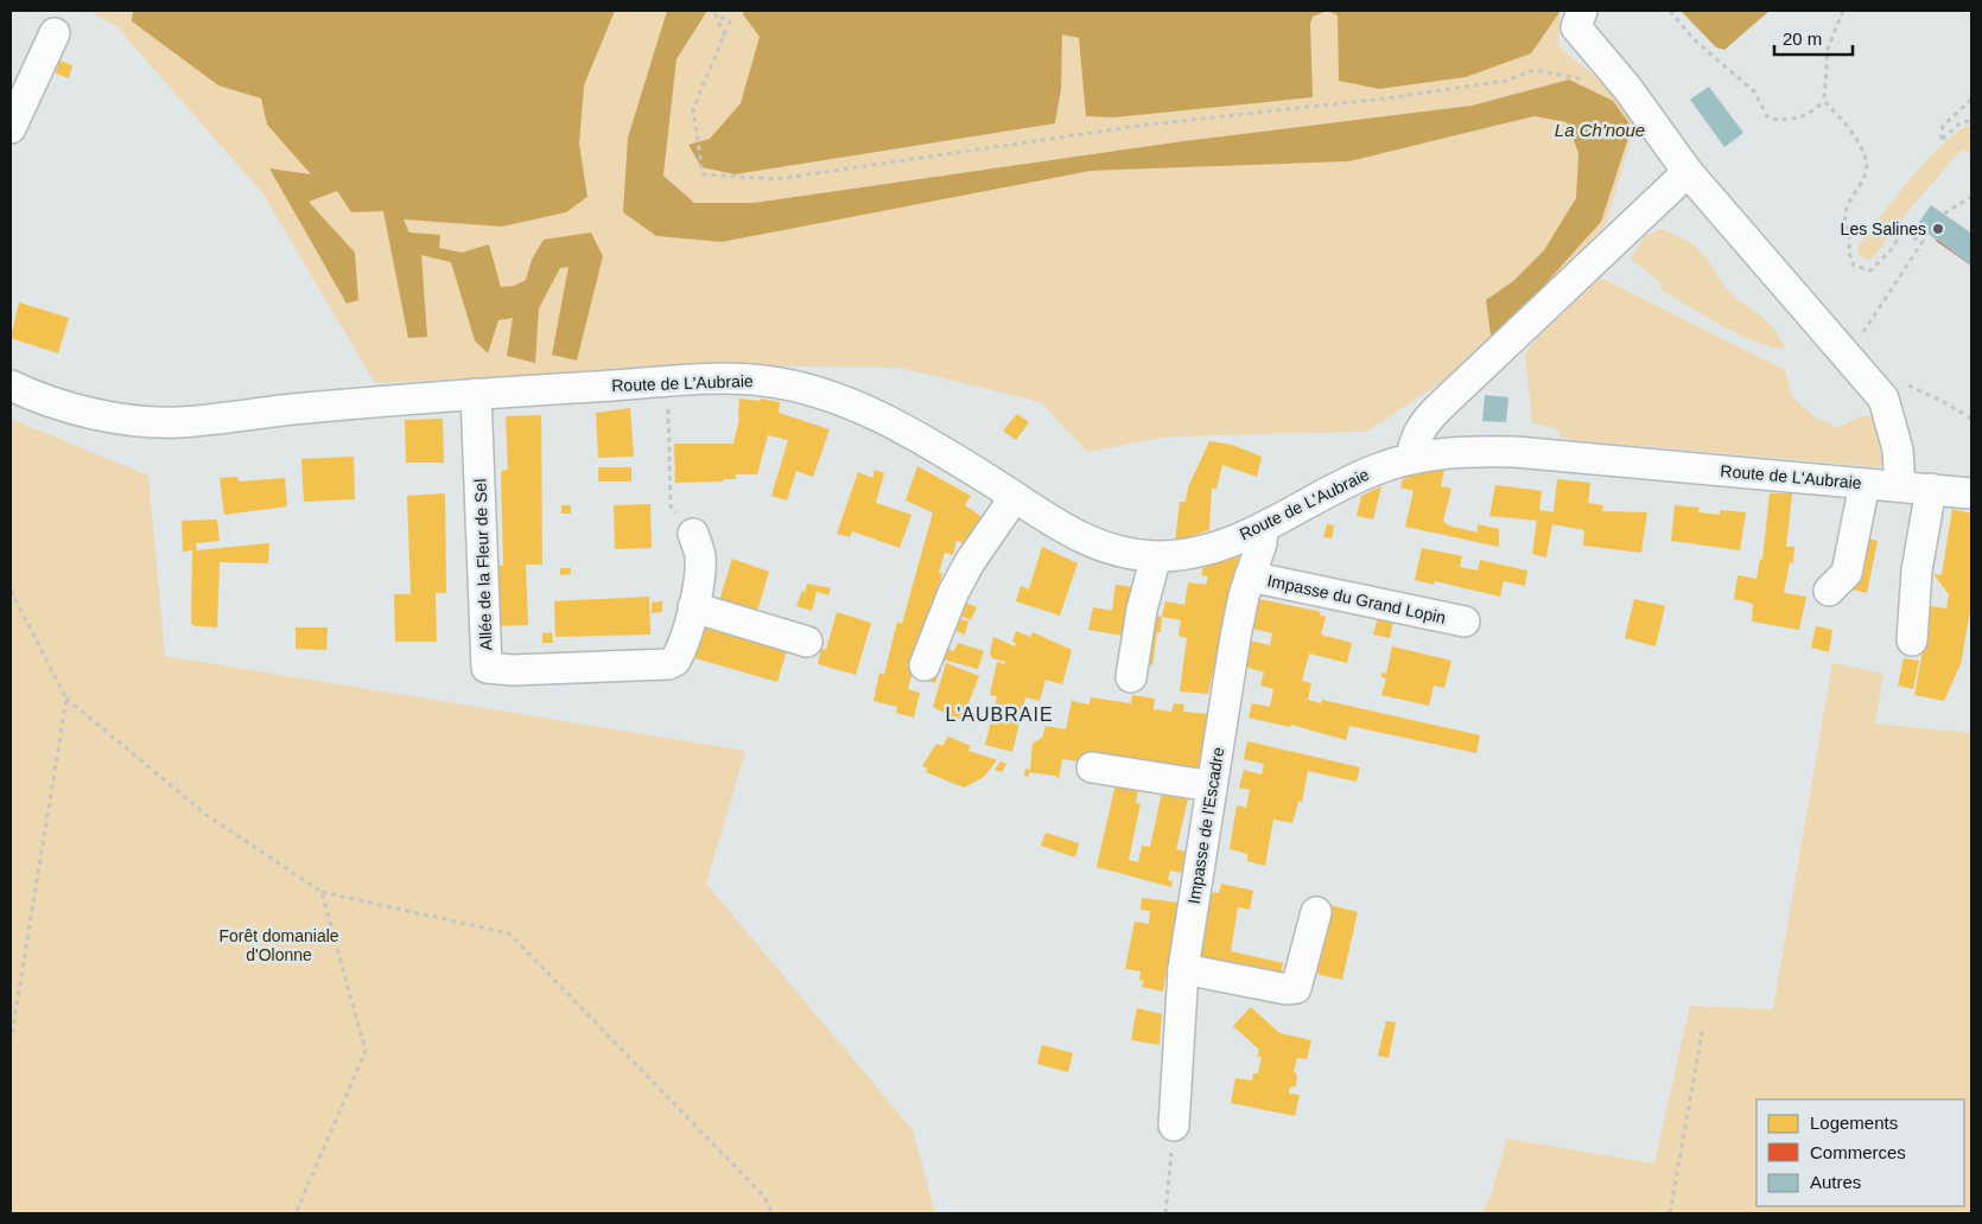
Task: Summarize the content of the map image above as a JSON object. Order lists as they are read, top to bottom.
{
  "streets": {
    "street": [
      "Route de L'Aubraie",
      "Allée de la Fleur de Sel",
      "Impasse du Grand Lopin",
      "Impasse de l'Escadre"
    ]
  },
  "crossings": [
    ["Route de L'Aubraie", "Allée de la Fleur de Sel"],
    ["Route de L'Aubraie", "Impasse de l'Escadre"],
    ["Impasse du Grand Lopin", "Impasse de l'Escadre"]
  ],
  "districts": ["L'AUBRAIE"],
  "water": ["La Ch'noue"],
  "parks": ["Forêt domaniale d'Olonne"],
  "places": ["Les Salines"],
  "legend": ["Logements", "Commerces", "Autres"],
  "scale_bar": "20 m"
}
